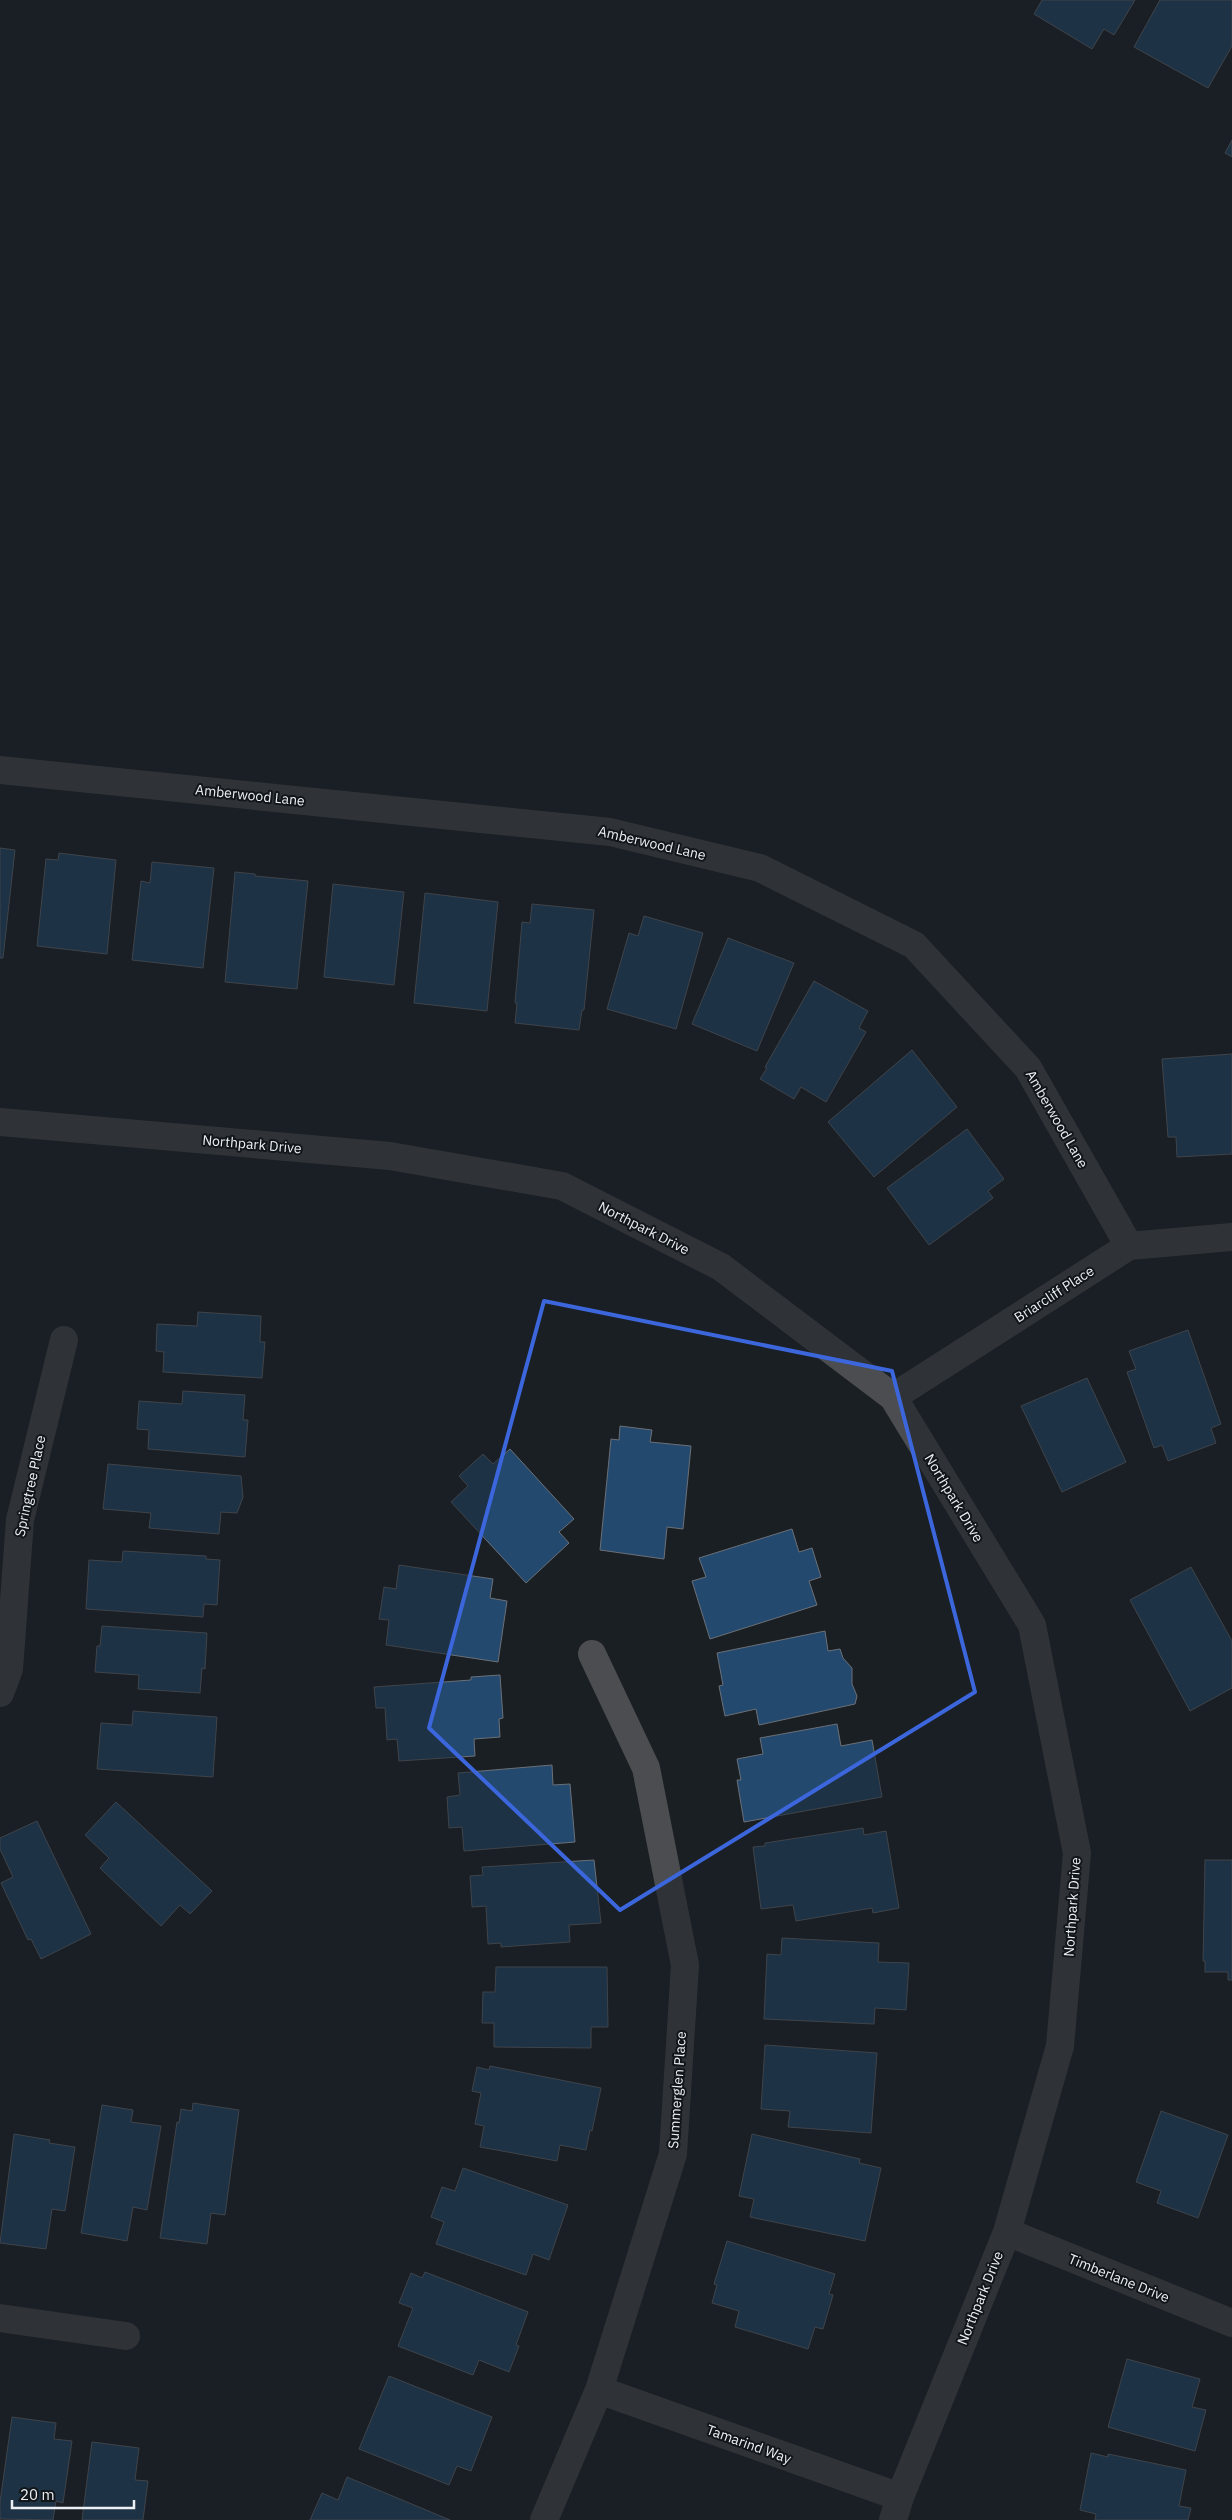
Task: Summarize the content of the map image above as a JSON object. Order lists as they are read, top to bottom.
{
  "streets": {
    "street": [
      "Amberwood Lane",
      "Northpark Drive",
      "Briarcliff Place",
      "Springtree Place",
      "Summerglen Place",
      "Timberlane Drive",
      "Tamarind Way"
    ]
  },
  "crossings": [
    ["Amberwood Lane", "Briarcliff Place"],
    ["Northpark Drive", "Briarcliff Place"],
    ["Northpark Drive", "Timberlane Drive"],
    ["Northpark Drive", "Tamarind Way"],
    ["Summerglen Place", "Tamarind Way"]
  ],
  "scale_bar": "20 m"
}
